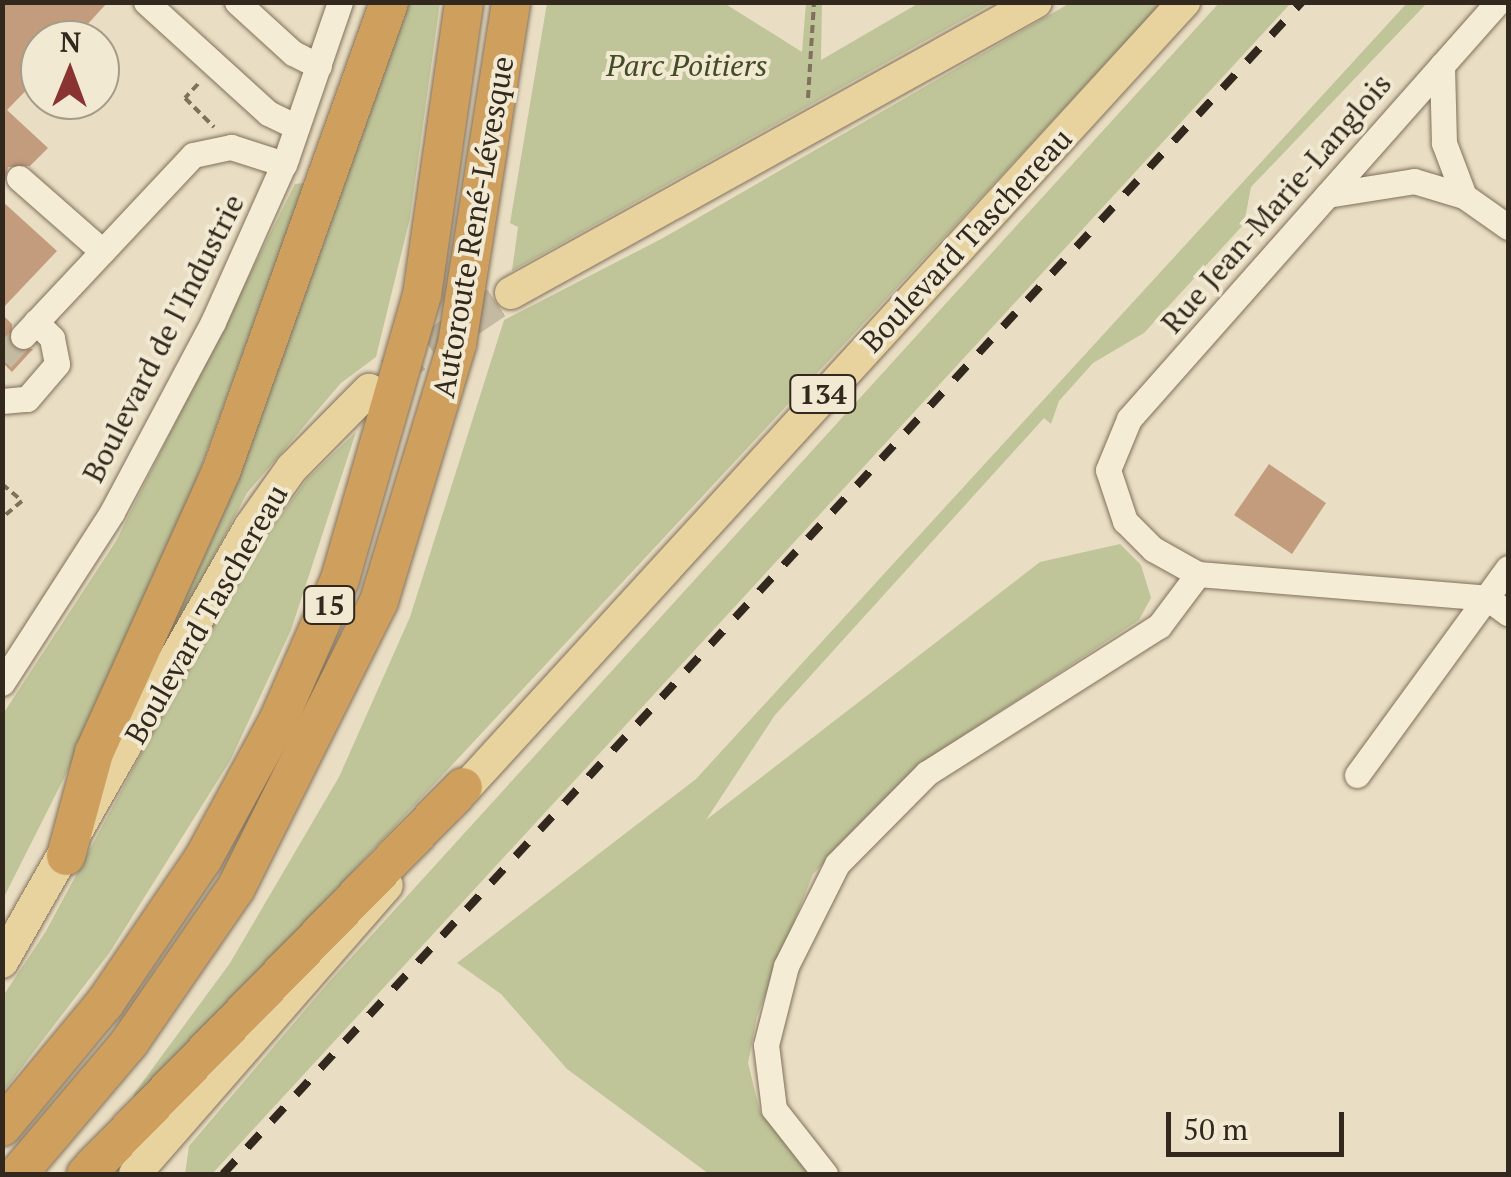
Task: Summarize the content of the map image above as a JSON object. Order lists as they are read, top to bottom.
{
  "streets": {
    "highway": ["Autoroute René-Lévesque", "15"],
    "main road": ["Boulevard Taschereau", "134"],
    "street": ["Rue Jean-Marie-Langlois", "Boulevard de l'Industrie"]
  },
  "parks": ["Parc Poitiers"],
  "scale_bar": "50 m",
  "north": "top"
}
